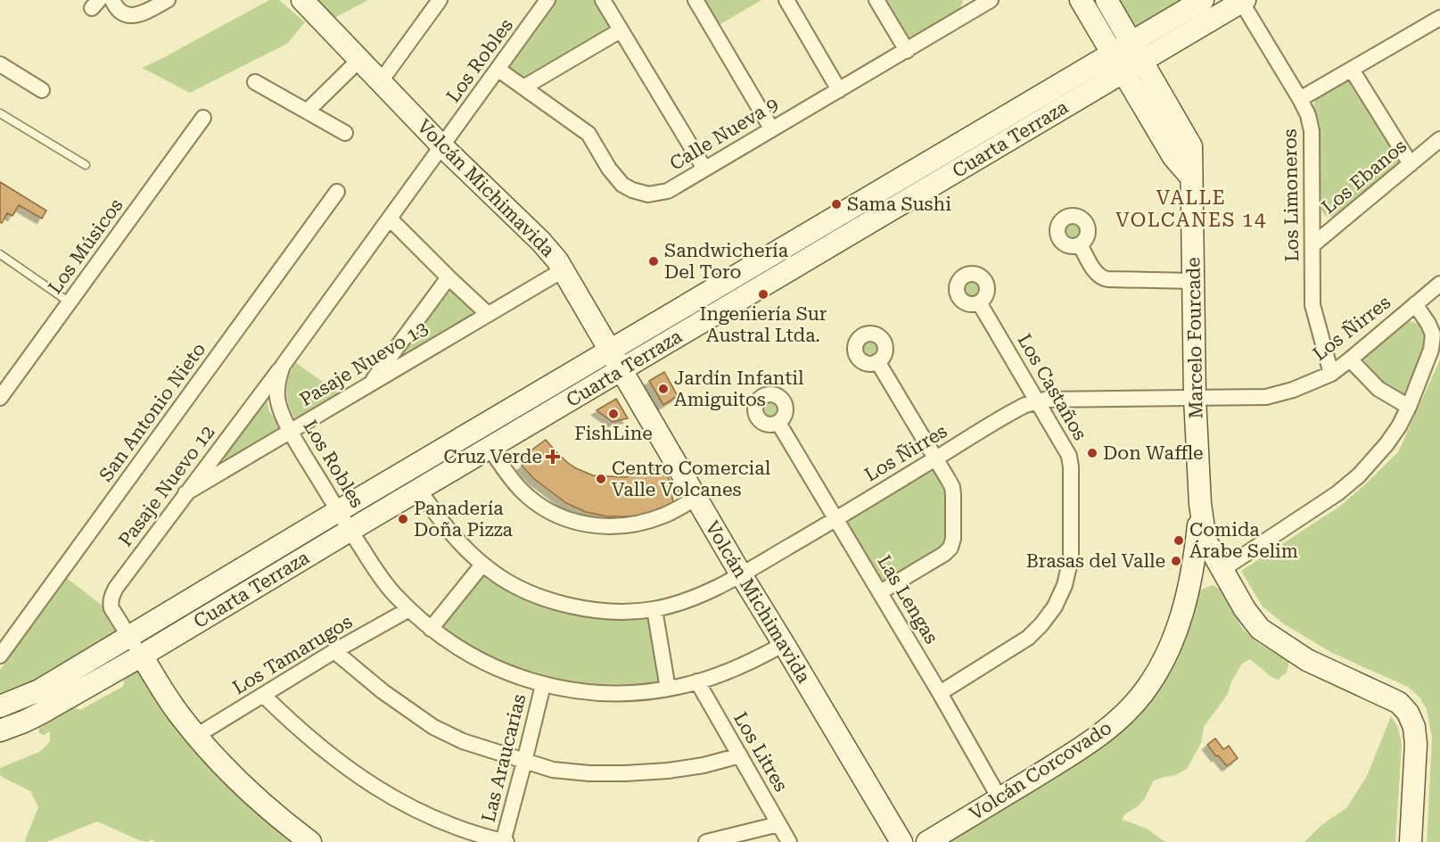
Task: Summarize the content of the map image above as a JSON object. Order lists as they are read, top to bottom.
{
  "streets": {
    "main road": [
      "Cuarta Terraza",
      "Volcán Michimavida",
      "Marcelo Fourcade",
      "Volcán Corcovado"
    ],
    "street": [
      "Los Robles",
      "Calle Nueva 9",
      "Los Ebanos",
      "Los Limoneros",
      "Los Músicos",
      "Los Ñirres",
      "Pasaje Nuevo 13",
      "Los Castaños",
      "San Antonio Nieto",
      "Pasaje Nuevo 12",
      "Las Lengas",
      "Los Tamarugos",
      "Los Litres",
      "Las Araucarias"
    ]
  },
  "crossings": [
    ["Los Robles", "Calle Nueva 9"],
    ["Los Robles", "Cuarta Terraza"],
    ["Los Robles", "Volcán Michimavida"],
    ["Los Robles", "Pasaje Nuevo 13"],
    ["Los Robles", "Pasaje Nuevo 12"],
    ["Los Robles", "Los Tamarugos"],
    ["Los Robles", "Los Litres"],
    ["Los Robles", "Las Araucarias"],
    ["Cuarta Terraza", "Volcán Michimavida"],
    ["Cuarta Terraza", "Los Limoneros"],
    ["Cuarta Terraza", "Los Ñirres"],
    ["Cuarta Terraza", "Marcelo Fourcade"],
    ["Cuarta Terraza", "Pasaje Nuevo 12"],
    ["Los Ebanos", "Los Limoneros"],
    ["Volcán Michimavida", "Los Ñirres"],
    ["Volcán Michimavida", "Pasaje Nuevo 13"],
    ["Los Limoneros", "Los Ñirres"],
    ["Los Ñirres", "Marcelo Fourcade"],
    ["Los Ñirres", "Los Castaños"],
    ["Los Ñirres", "Las Lengas"],
    ["Los Ñirres", "Volcán Corcovado"],
    ["Marcelo Fourcade", "Volcán Corcovado"],
    ["Pasaje Nuevo 13", "Pasaje Nuevo 12"],
    ["Los Castaños", "Las Lengas"],
    ["Las Lengas", "Volcán Corcovado"]
  ],
  "districts": ["VALLE VOLCANES 14"],
  "places": {
    "other": [
      "Sama Sushi",
      "Sandwichería Del Toro",
      "Ingeniería Sur Austral Ltda.",
      "Jardín Infantil Amiguitos",
      "FishLine",
      "Don Waffle",
      "Centro Comercial Valle Volcanes",
      "Panadería Doña Pizza",
      "Comida Árabe Selim",
      "Brasas del Valle"
    ],
    "health": ["Cruz Verde"]
  }
}
